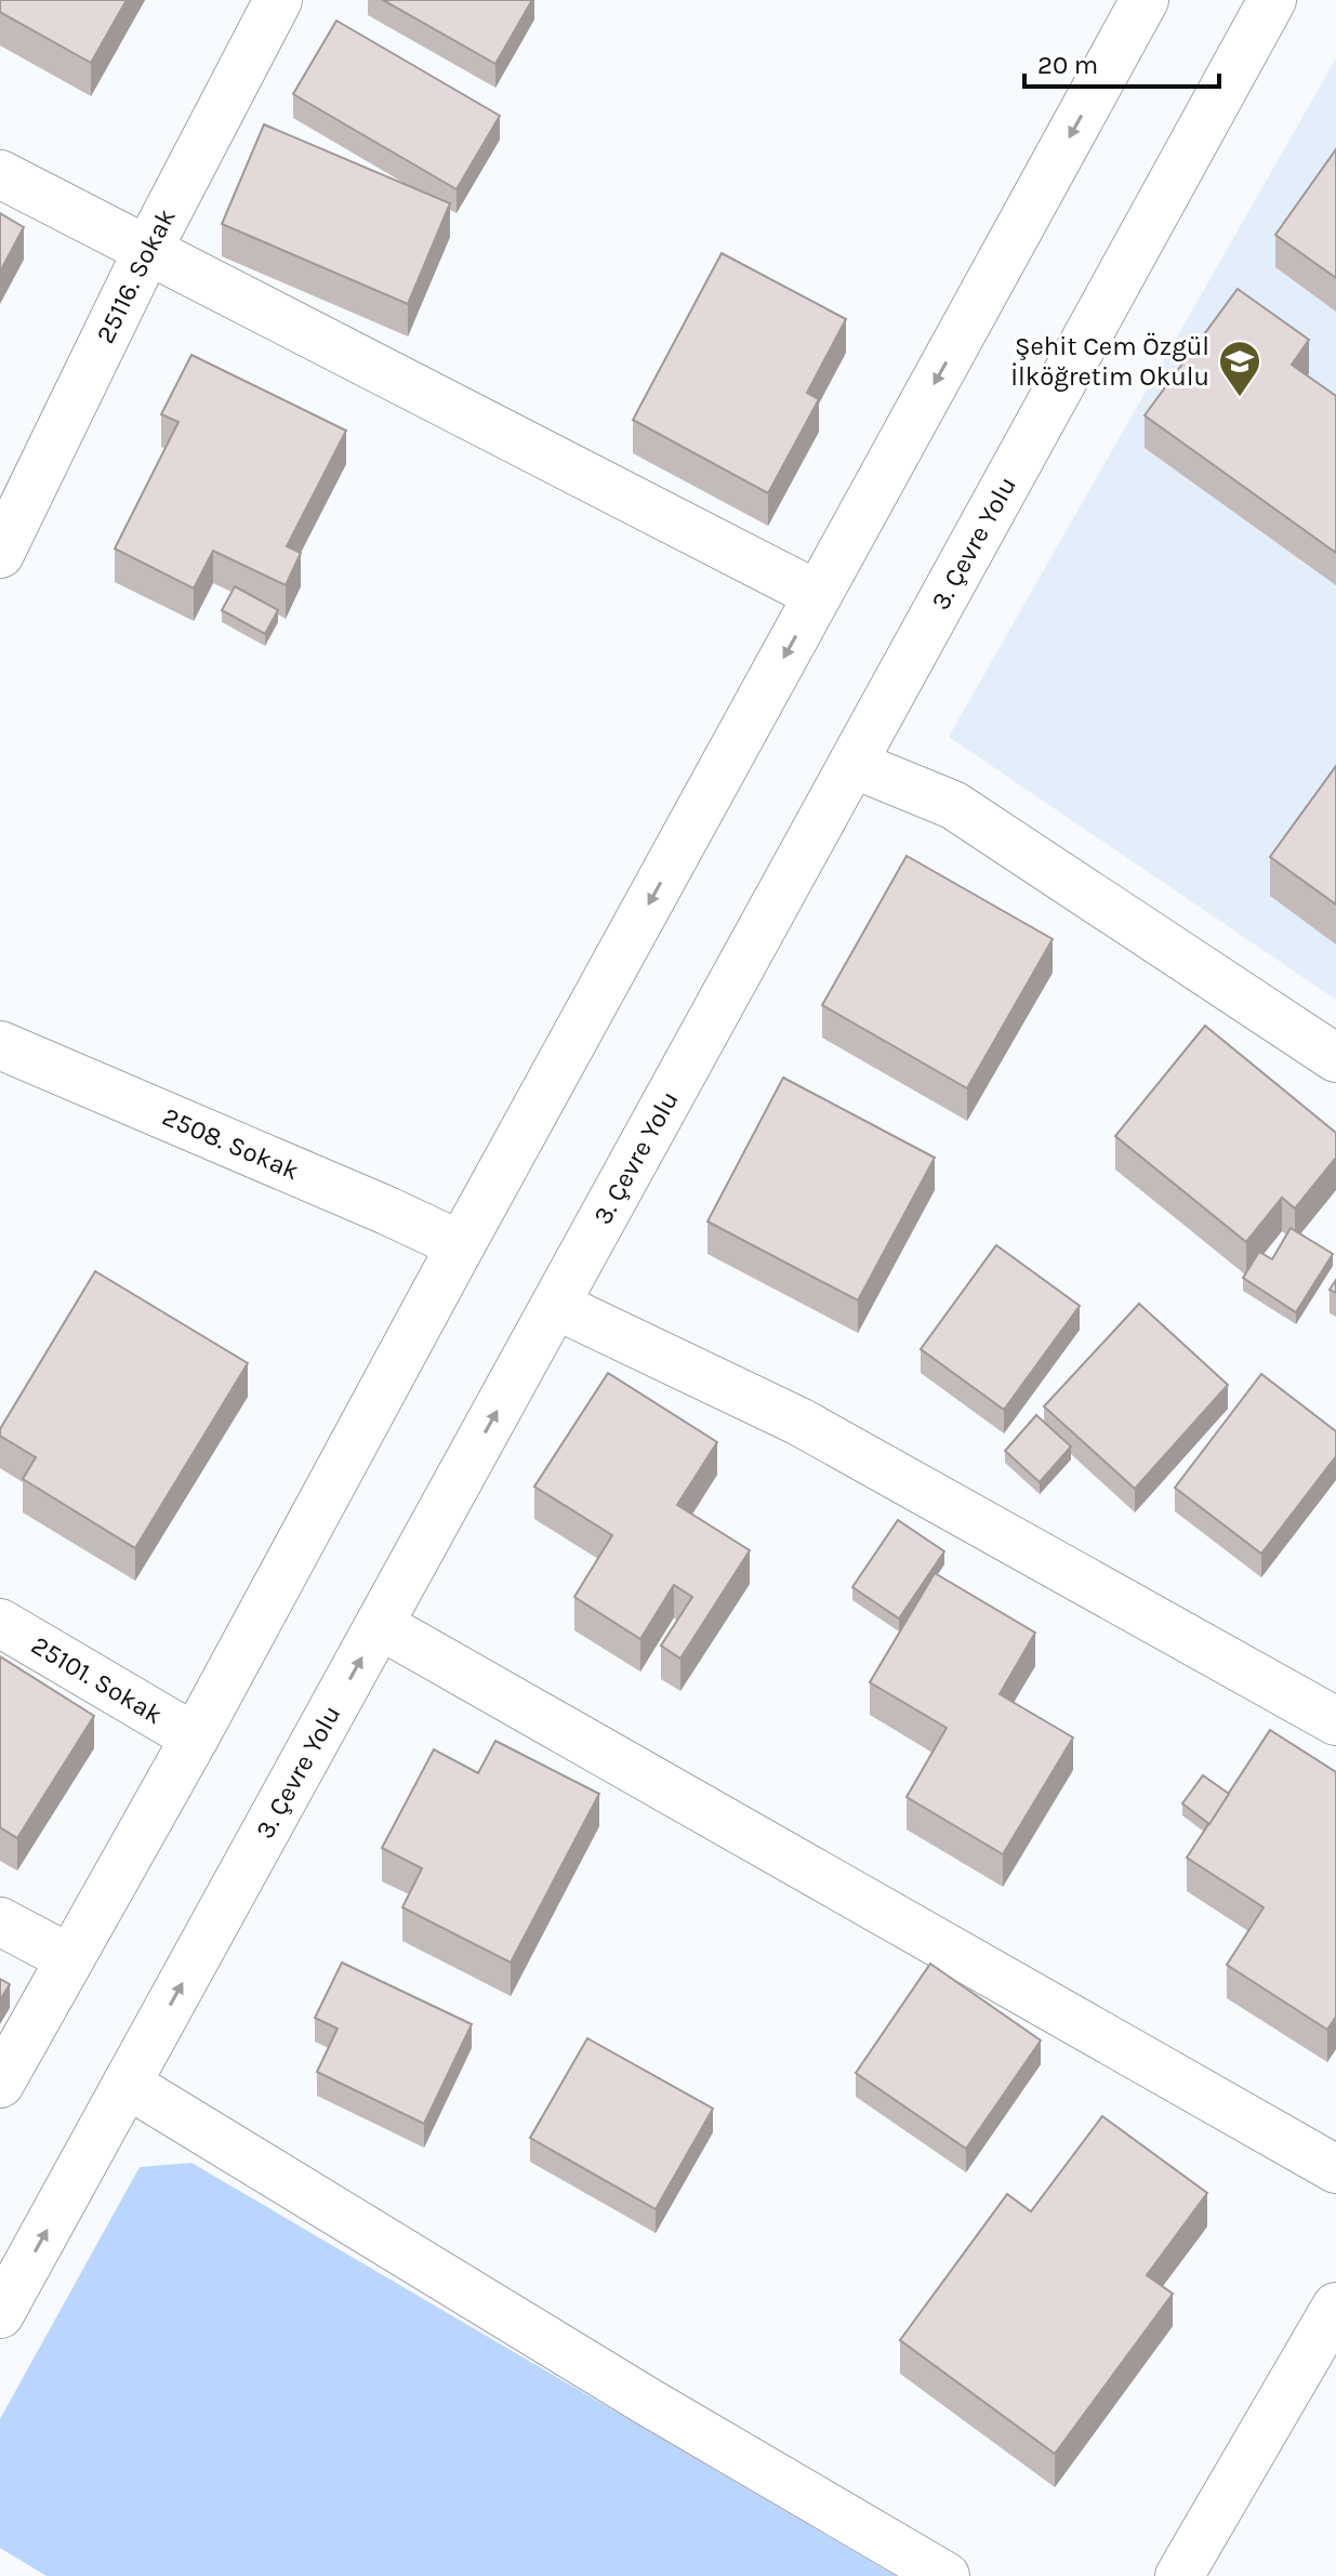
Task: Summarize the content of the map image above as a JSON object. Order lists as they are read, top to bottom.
{
  "streets": {
    "street": [
      "25116. Sokak",
      "3. Çevre Yolu",
      "2508. Sokak",
      "25101. Sokak"
    ]
  },
  "places": {
    "school or university": ["Şehit Cem Özgül İlköğretim Okulu"]
  },
  "scale_bar": "20 m"
}
